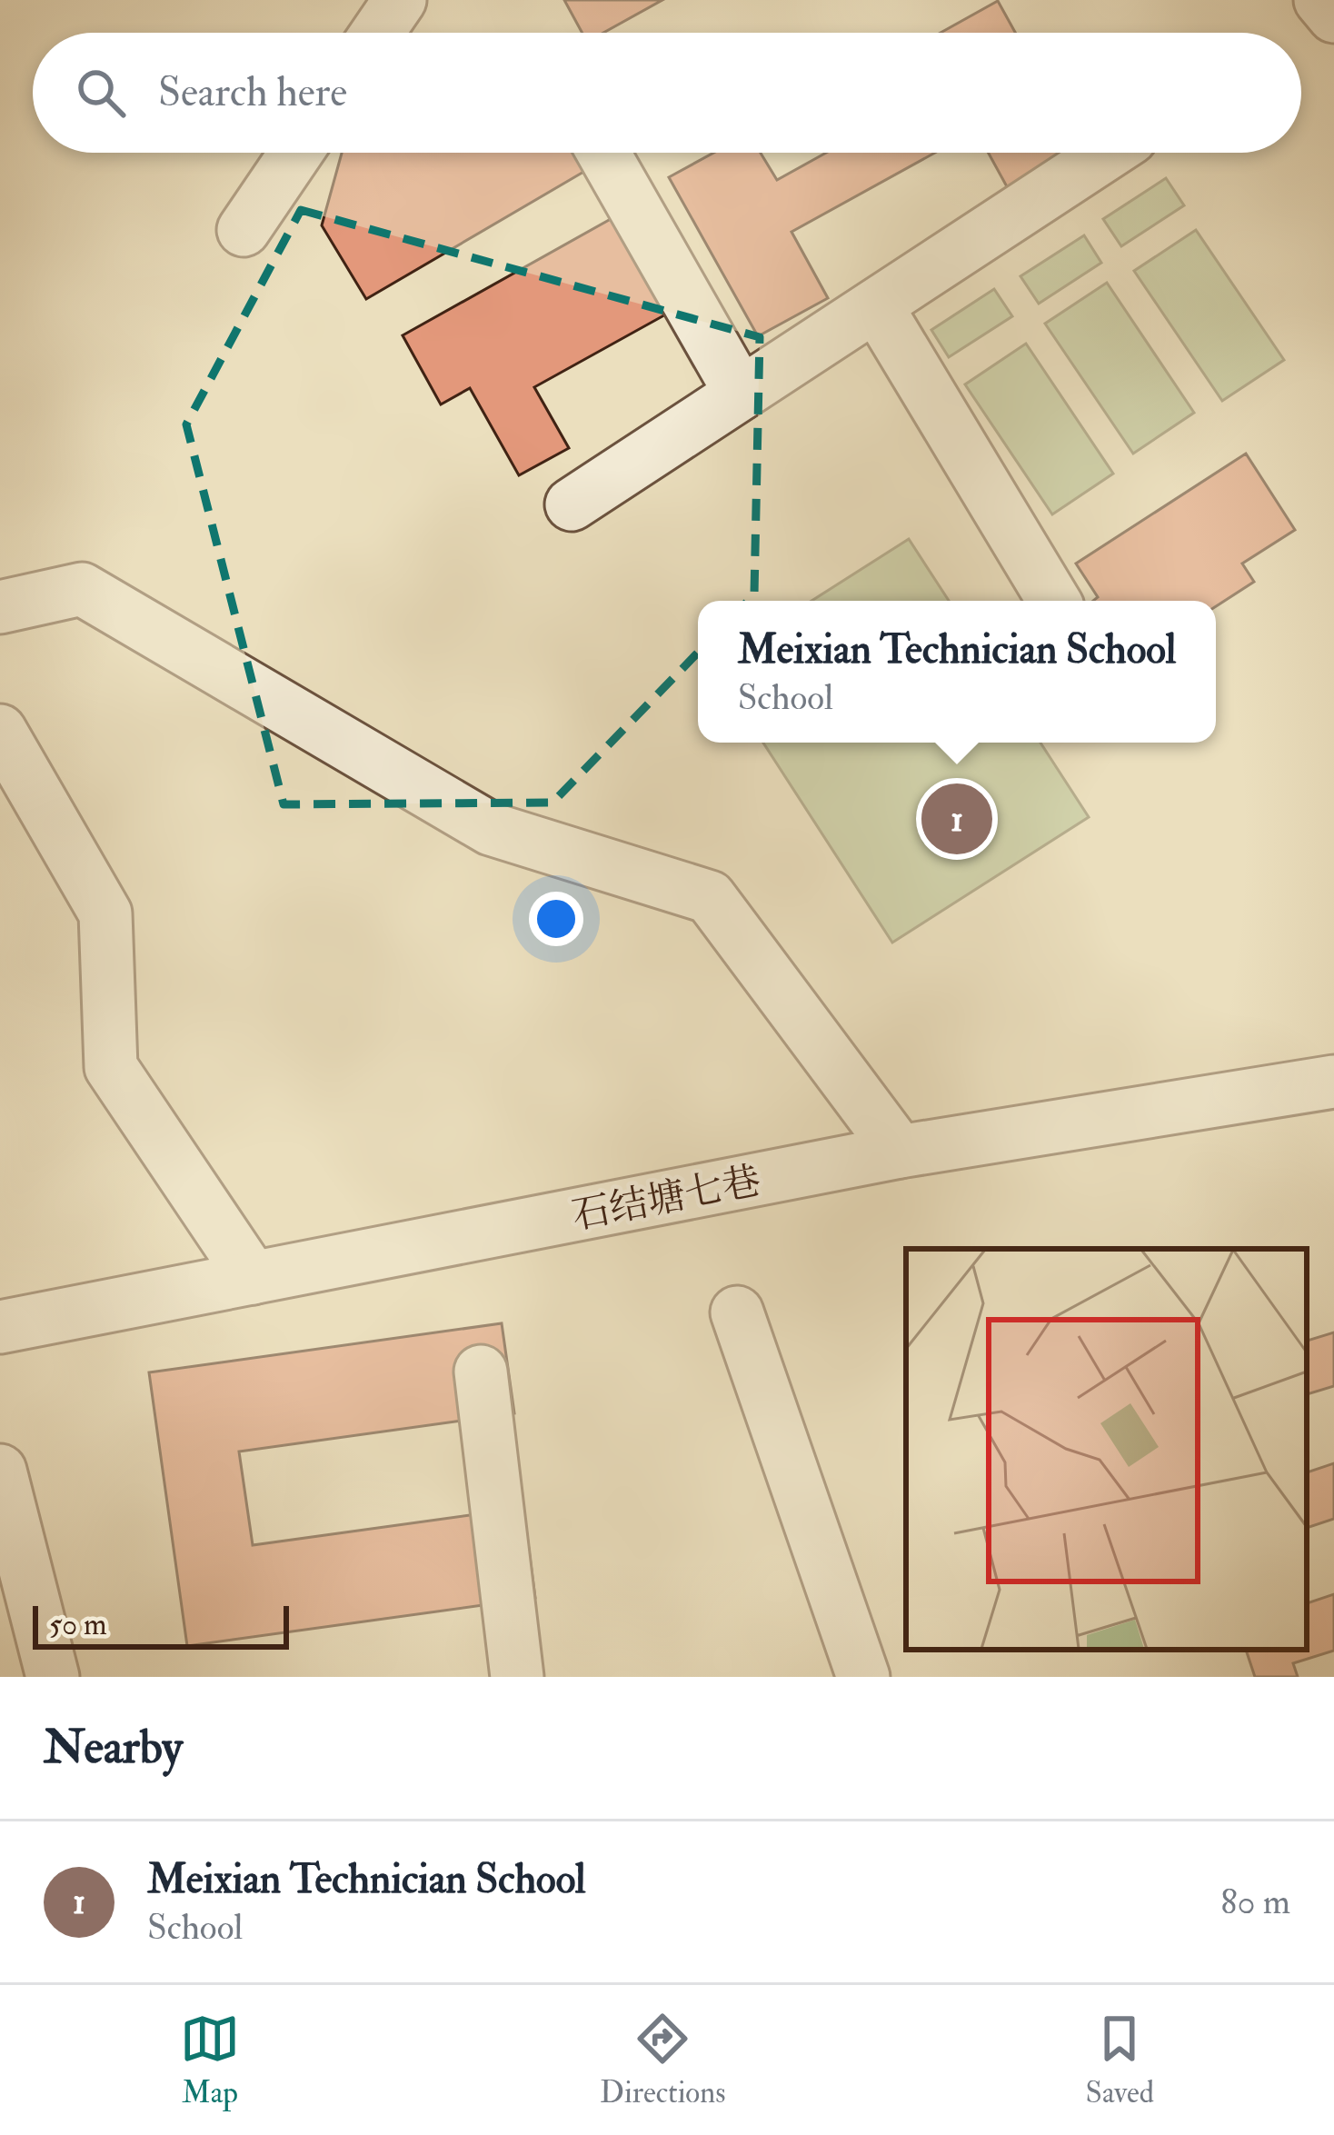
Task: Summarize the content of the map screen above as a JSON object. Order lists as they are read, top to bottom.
{
  "streets": {
    "street": ["石结塘七巷"]
  },
  "scale_bar": "50 m",
  "page": {
    "search": "Search here",
    "popup": ["Meixian Technician School", "School"],
    "pins": "1",
    "scale": "50 m",
    "heading": "Nearby",
    "list": [
      {
        "mark": "1",
        "name": "Meixian Technician School",
        "note": "School",
        "value": "80 m"
      }
    ],
    "nav": ["Map", "Directions", "Saved"]
  }
}
